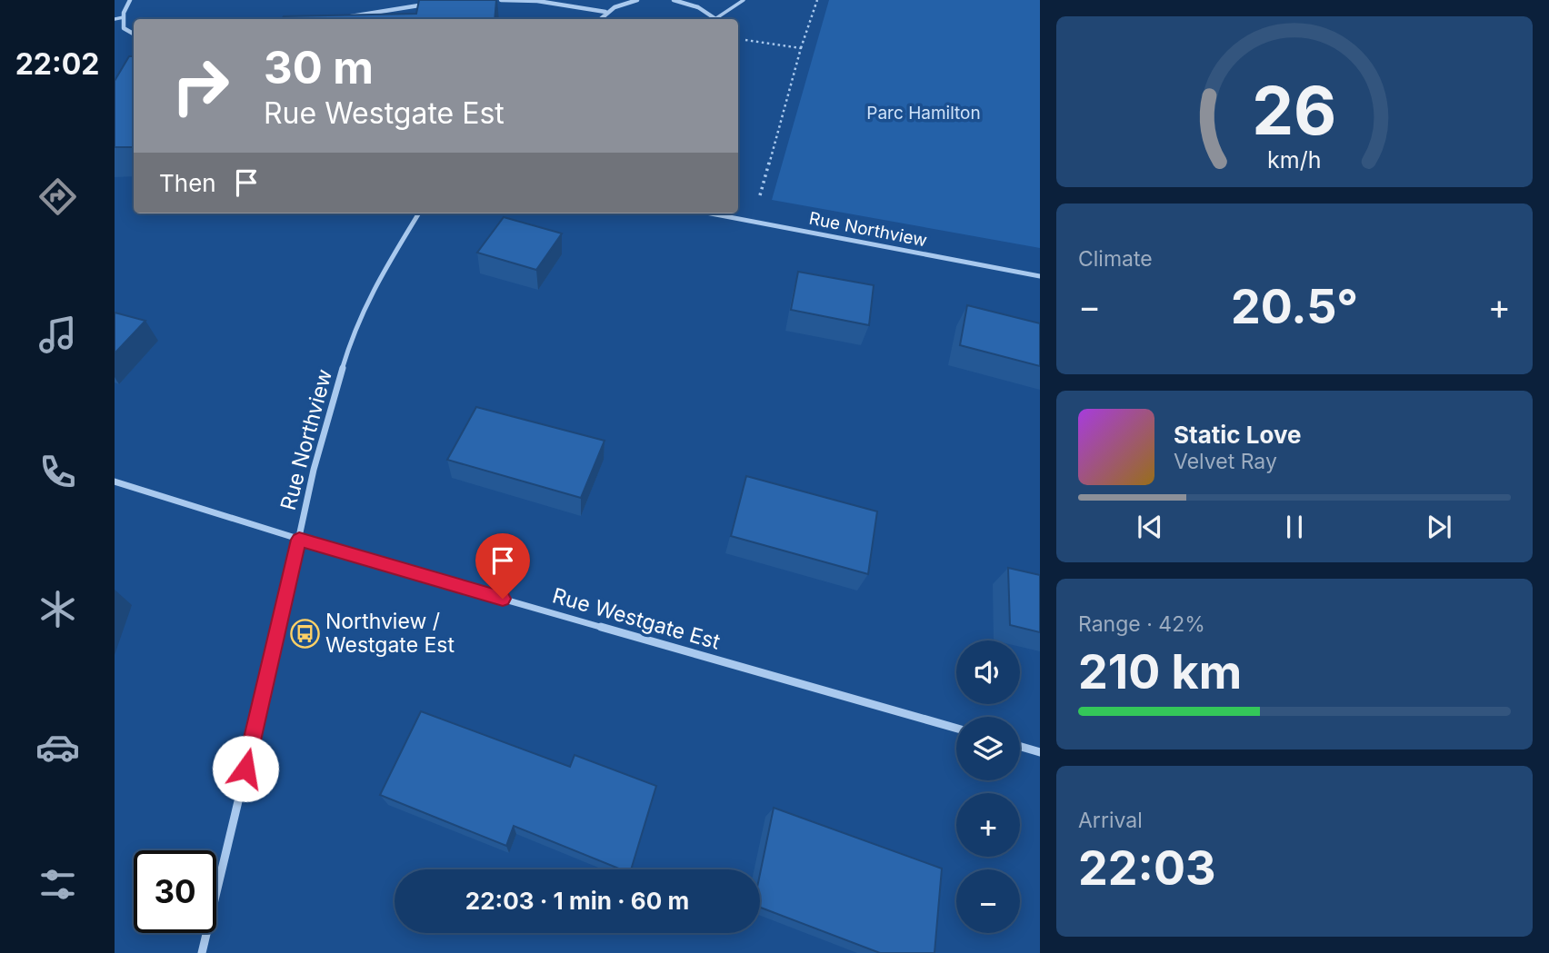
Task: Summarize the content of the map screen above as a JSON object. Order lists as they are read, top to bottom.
{
  "streets": {
    "street": ["Rue Northview", "Rue Westgate Est"]
  },
  "crossings": [
    ["Rue Northview", "Rue Westgate Est"]
  ],
  "parks": ["Parc Hamilton"],
  "places": {
    "bus stop": ["Northview / Westgate Est"]
  },
  "page": {
    "tabs": "22:02",
    "turn": ["30 m", "Rue Westgate Est"],
    "then": "Then",
    "tile": [
      "Climate",
      ["Range · 42%", "210 km"],
      ["Arrival", "22:03"]
    ],
    "heat": ["−", "20.5°", "+"],
    "song": ["Static Love", "Velvet Ray"],
    "map_buttons": ["+", "−"],
    "limit": "30",
    "trip": "22:03 · 1 min · 60 m",
    "gauge": ["26", "km/h"]
  }
}
